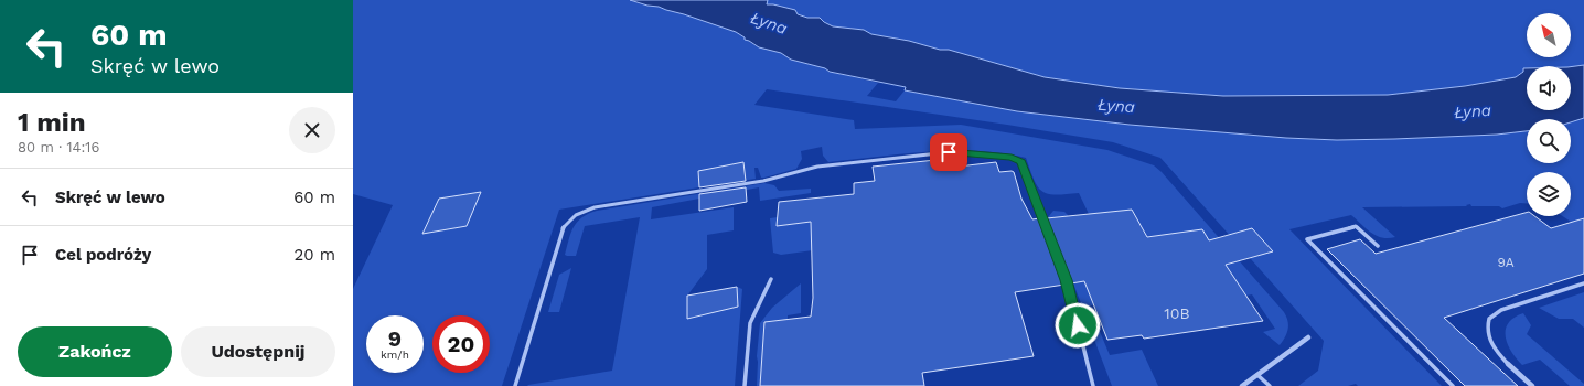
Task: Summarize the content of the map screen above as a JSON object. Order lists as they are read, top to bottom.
{
  "water": ["Łyna"],
  "house_numbers": ["9A", "10B"],
  "north": "top left",
  "page": {
    "turn": ["60 m", "Skręć w lewo"],
    "heading": ["1 min", "80 m · 14:16"],
    "list": [
      {
        "name": "Skręć w lewo",
        "value": "60 m"
      },
      {
        "name": "Cel podróży",
        "value": "20 m"
      }
    ],
    "speed": "9 km/h",
    "limit": "20",
    "buttons": ["Zakończ", "Udostępnij"]
  }
}
